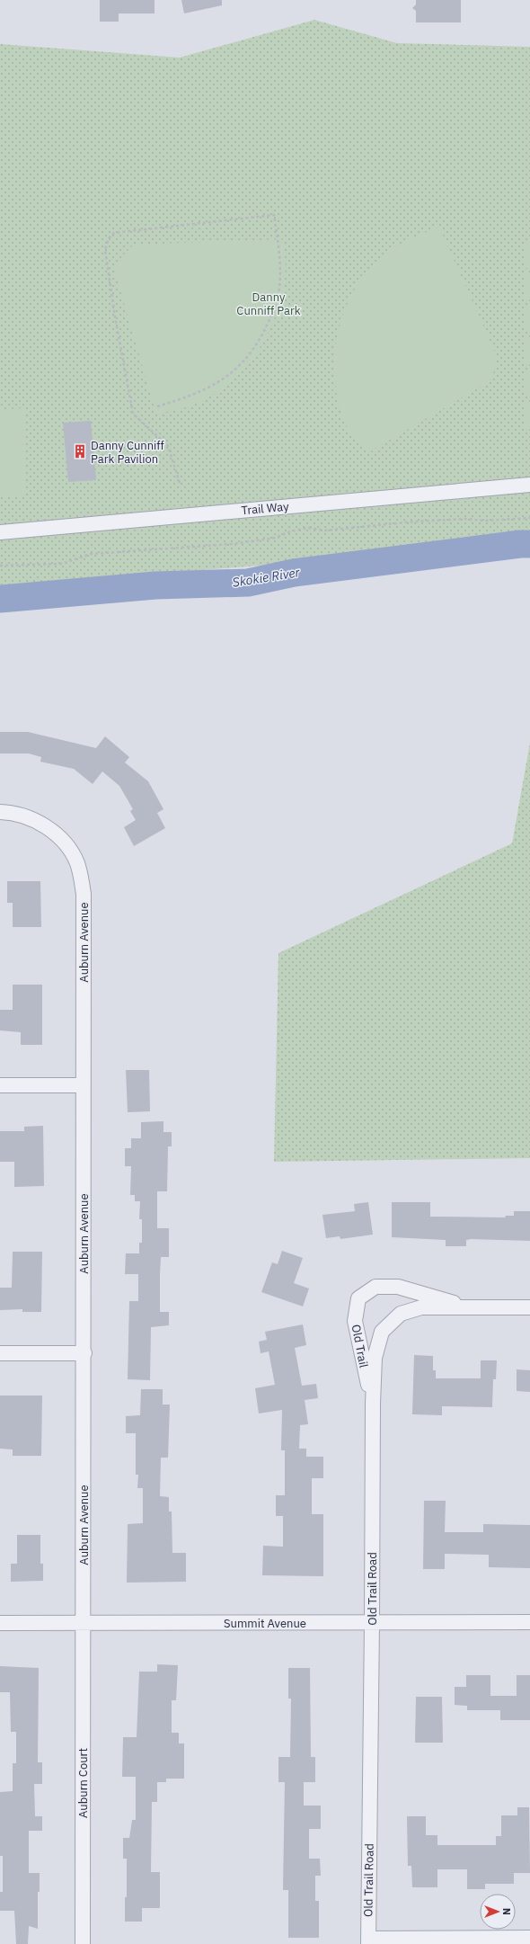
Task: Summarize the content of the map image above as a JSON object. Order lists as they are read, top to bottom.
{
  "streets": {
    "street": [
      "Trail Way",
      "Auburn Avenue",
      "Old Trail",
      "Old Trail Road",
      "Summit Avenue",
      "Auburn Court"
    ]
  },
  "crossings": [
    ["Auburn Avenue", "Summit Avenue"],
    ["Auburn Avenue", "Auburn Court"],
    ["Old Trail", "Old Trail Road"],
    ["Old Trail Road", "Summit Avenue"],
    ["Summit Avenue", "Auburn Court"]
  ],
  "water": ["Skokie River"],
  "parks": ["Danny Cunniff Park"],
  "places": {
    "building": ["Danny Cunniff Park Pavilion"]
  },
  "north": "right"
}
